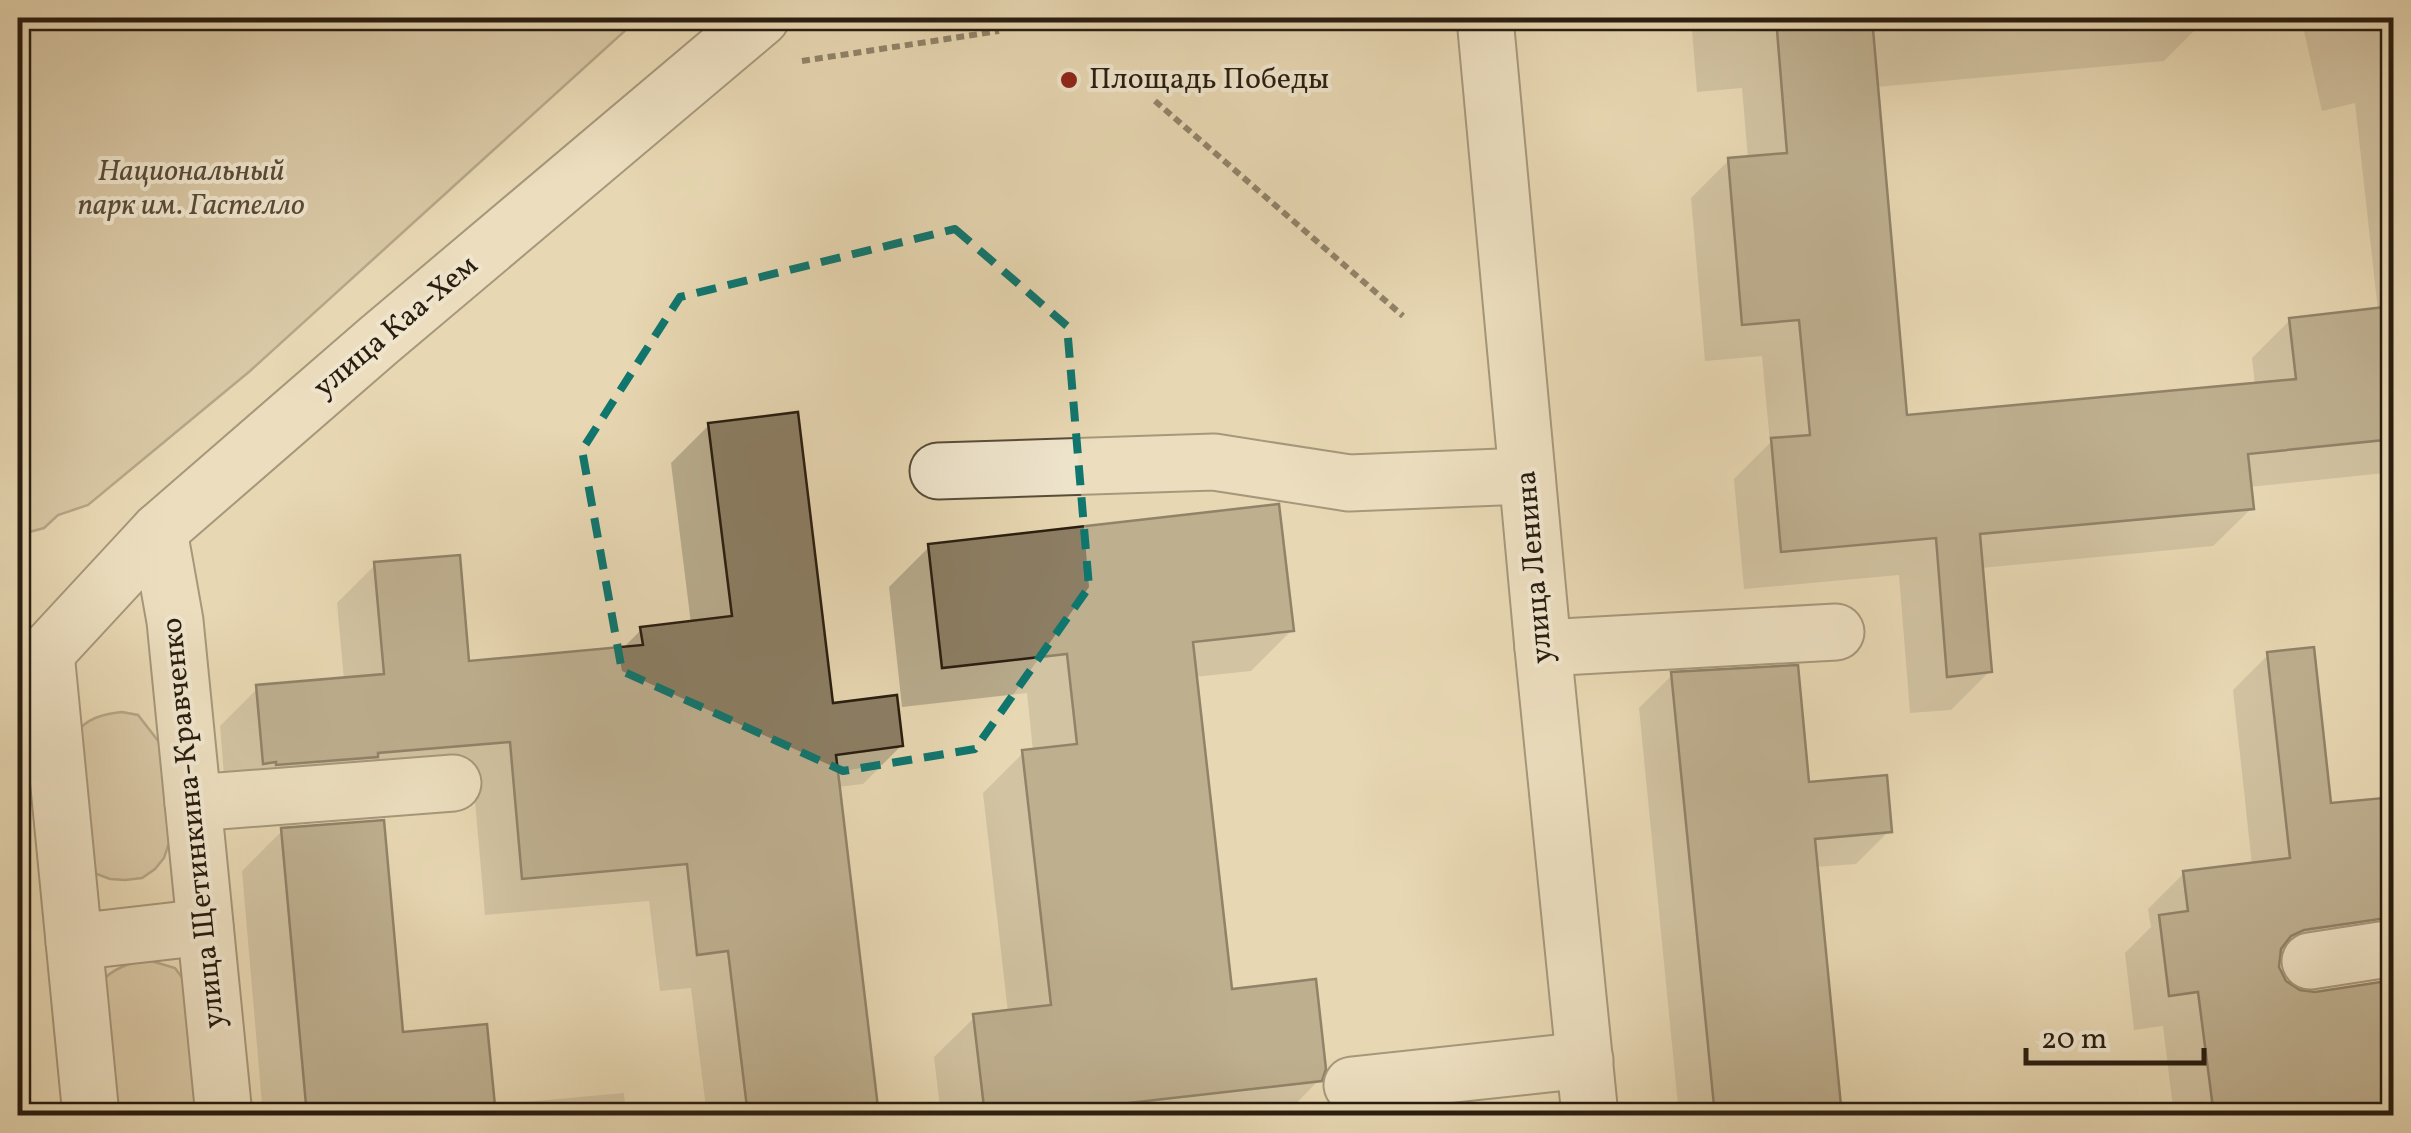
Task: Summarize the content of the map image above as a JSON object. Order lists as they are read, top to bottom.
{
  "streets": {
    "street": ["улица Каа-Хем", "улица Ленина", "улица Щетинкина-Кравченко"]
  },
  "crossings": [
    ["улица Каа-Хем", "улица Щетинкина-Кравченко"]
  ],
  "parks": ["Национальный парк им. Гастелло"],
  "places": ["Площадь Победы"],
  "scale_bar": "20 m"
}
